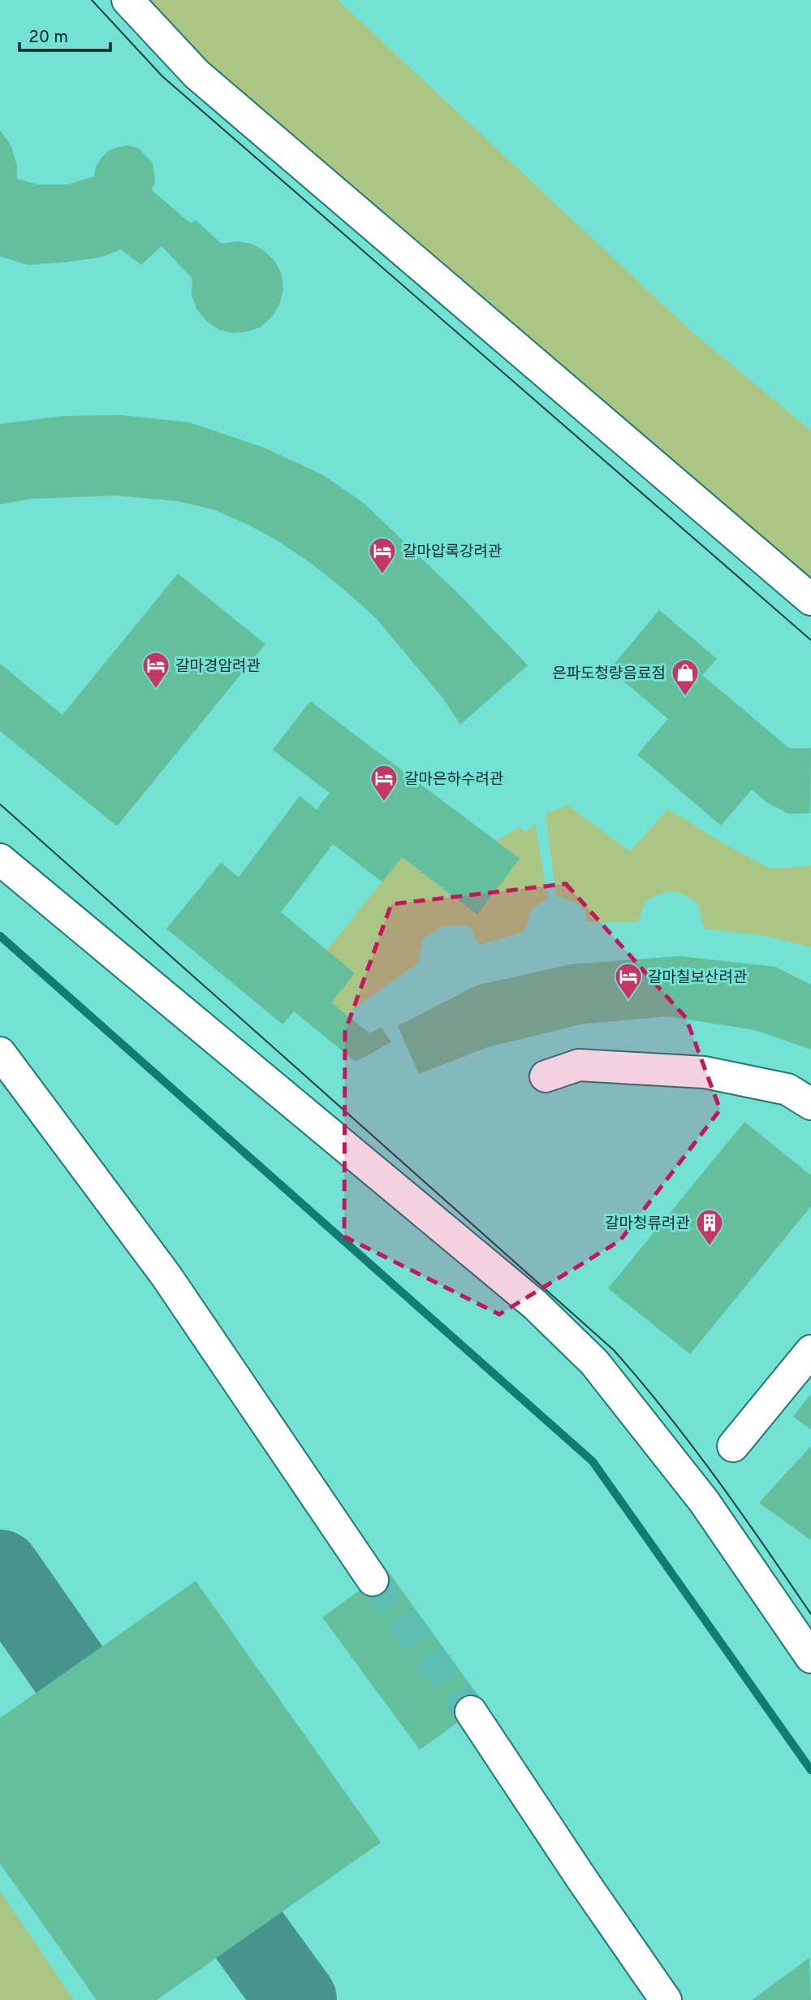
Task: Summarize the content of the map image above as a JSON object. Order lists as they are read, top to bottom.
{
  "places": {
    "hotel": [
      "갈마압록강려관",
      "갈마경암려관",
      "갈마은하수려관",
      "갈마칠보산려관"
    ],
    "shop": ["은파도청량음료점"],
    "building": ["갈마청류려관"]
  },
  "scale_bar": "20 m"
}
